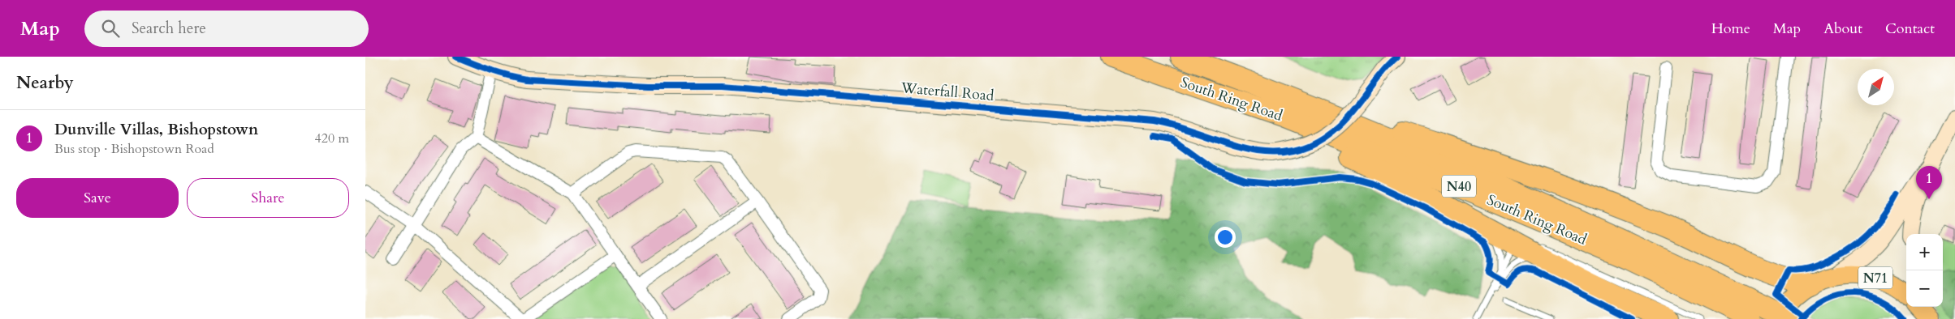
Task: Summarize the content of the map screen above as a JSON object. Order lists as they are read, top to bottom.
{
  "streets": {
    "highway": ["South Ring Road", "N40"],
    "main road": ["N71"],
    "street": ["Waterfall Road"]
  },
  "crossings": [
    ["South Ring Road", "N71"]
  ],
  "north": "top right",
  "page": {
    "header": "Map",
    "search": "Search here",
    "nav": [
      "Home",
      "Map",
      "About",
      "Contact"
    ],
    "heading": "Nearby",
    "list": [
      {
        "mark": "1",
        "name": "Dunville Villas, Bishopstown",
        "note": "Bus stop · Bishopstown Road",
        "value": "420 m"
      }
    ],
    "buttons": ["Save", "Share"],
    "pins": "1",
    "map_buttons": ["+", "−"]
  }
}
